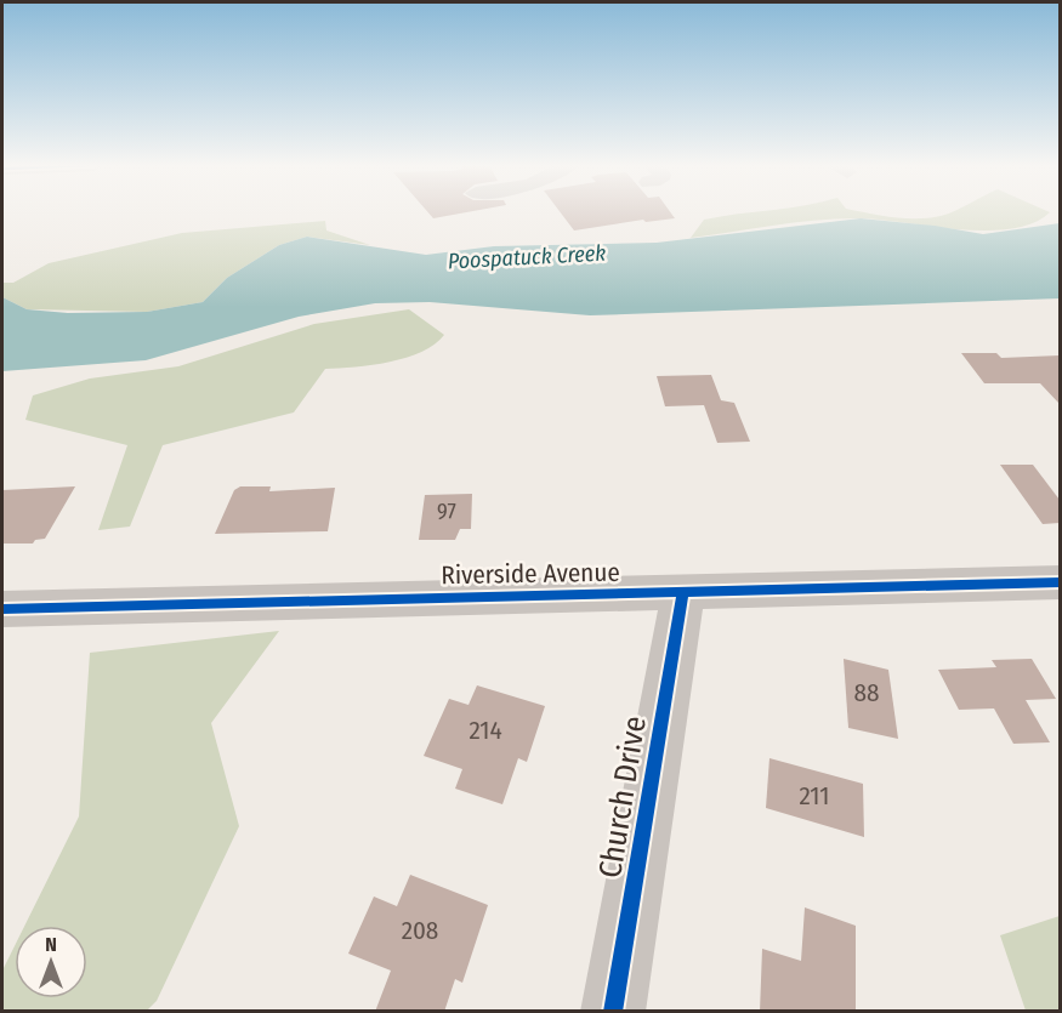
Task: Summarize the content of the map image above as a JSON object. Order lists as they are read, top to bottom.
{
  "streets": {
    "street": ["Riverside Avenue", "Church Drive"]
  },
  "crossings": [
    ["Riverside Avenue", "Church Drive"]
  ],
  "water": ["Poospatuck Creek"],
  "house_numbers": [
    "97",
    "88",
    "214",
    "211",
    "208"
  ],
  "north": "top"
}
